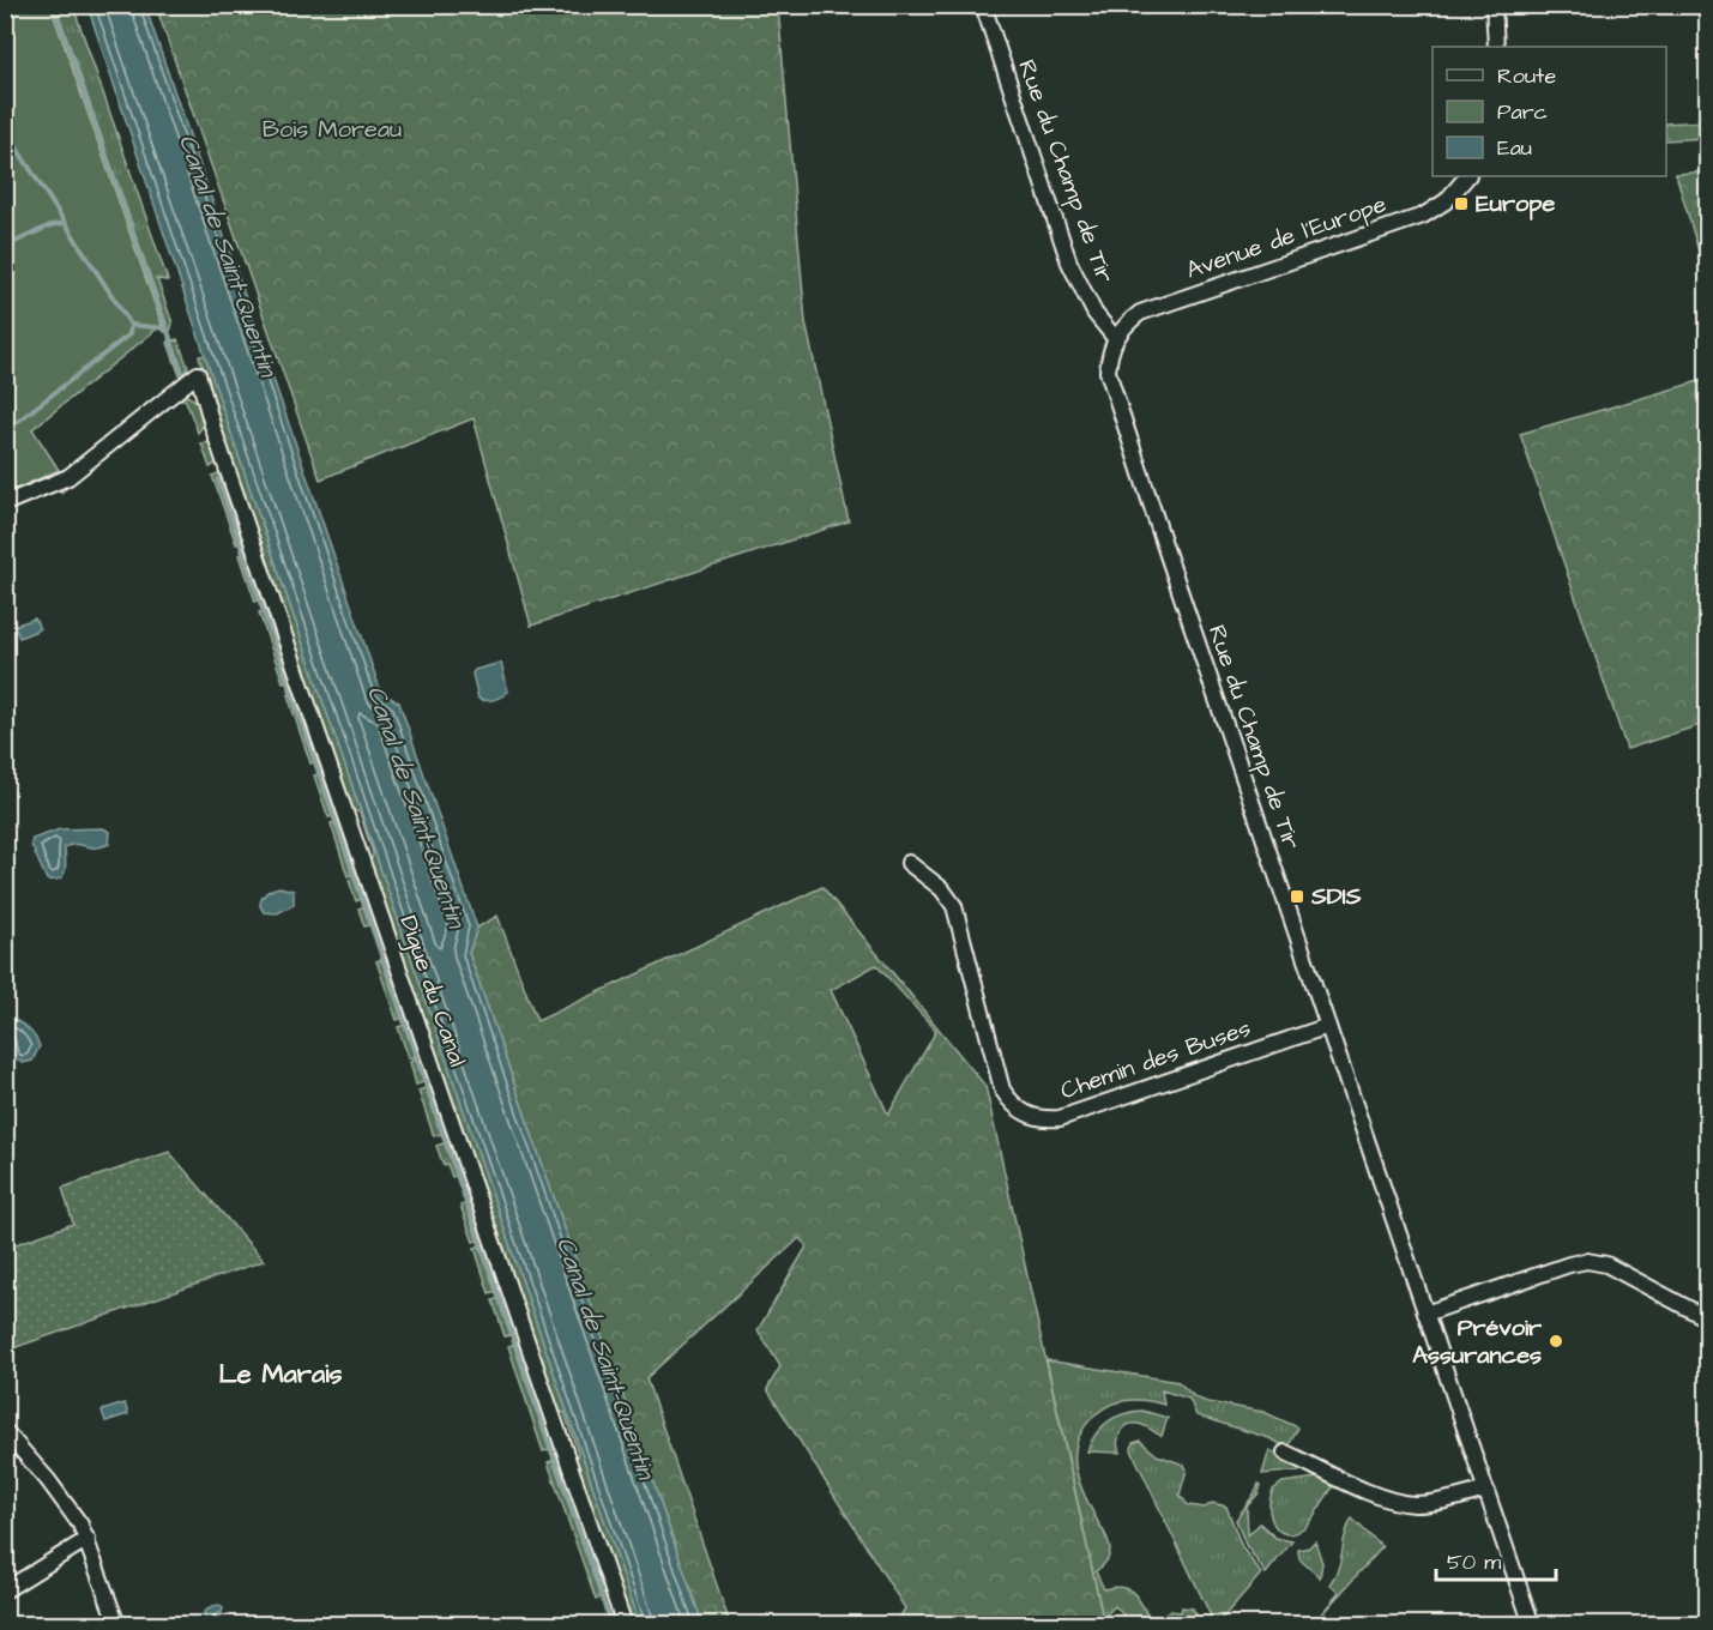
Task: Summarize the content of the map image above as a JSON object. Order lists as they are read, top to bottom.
{
  "streets": {
    "street": [
      "Rue du Champ de Tir",
      "Avenue de l'Europe",
      "Digue du Canal",
      "Chemin des Buses"
    ]
  },
  "crossings": [
    ["Rue du Champ de Tir", "Avenue de l'Europe"],
    ["Rue du Champ de Tir", "Chemin des Buses"]
  ],
  "districts": ["Le Marais"],
  "water": ["Canal de Saint-Quentin"],
  "parks": ["Bois Moreau"],
  "places": {
    "transit": ["Europe", "SDIS"],
    "other": ["Prévoir Assurances"]
  },
  "legend": ["Route", "Parc", "Eau"],
  "scale_bar": "50 m"
}
